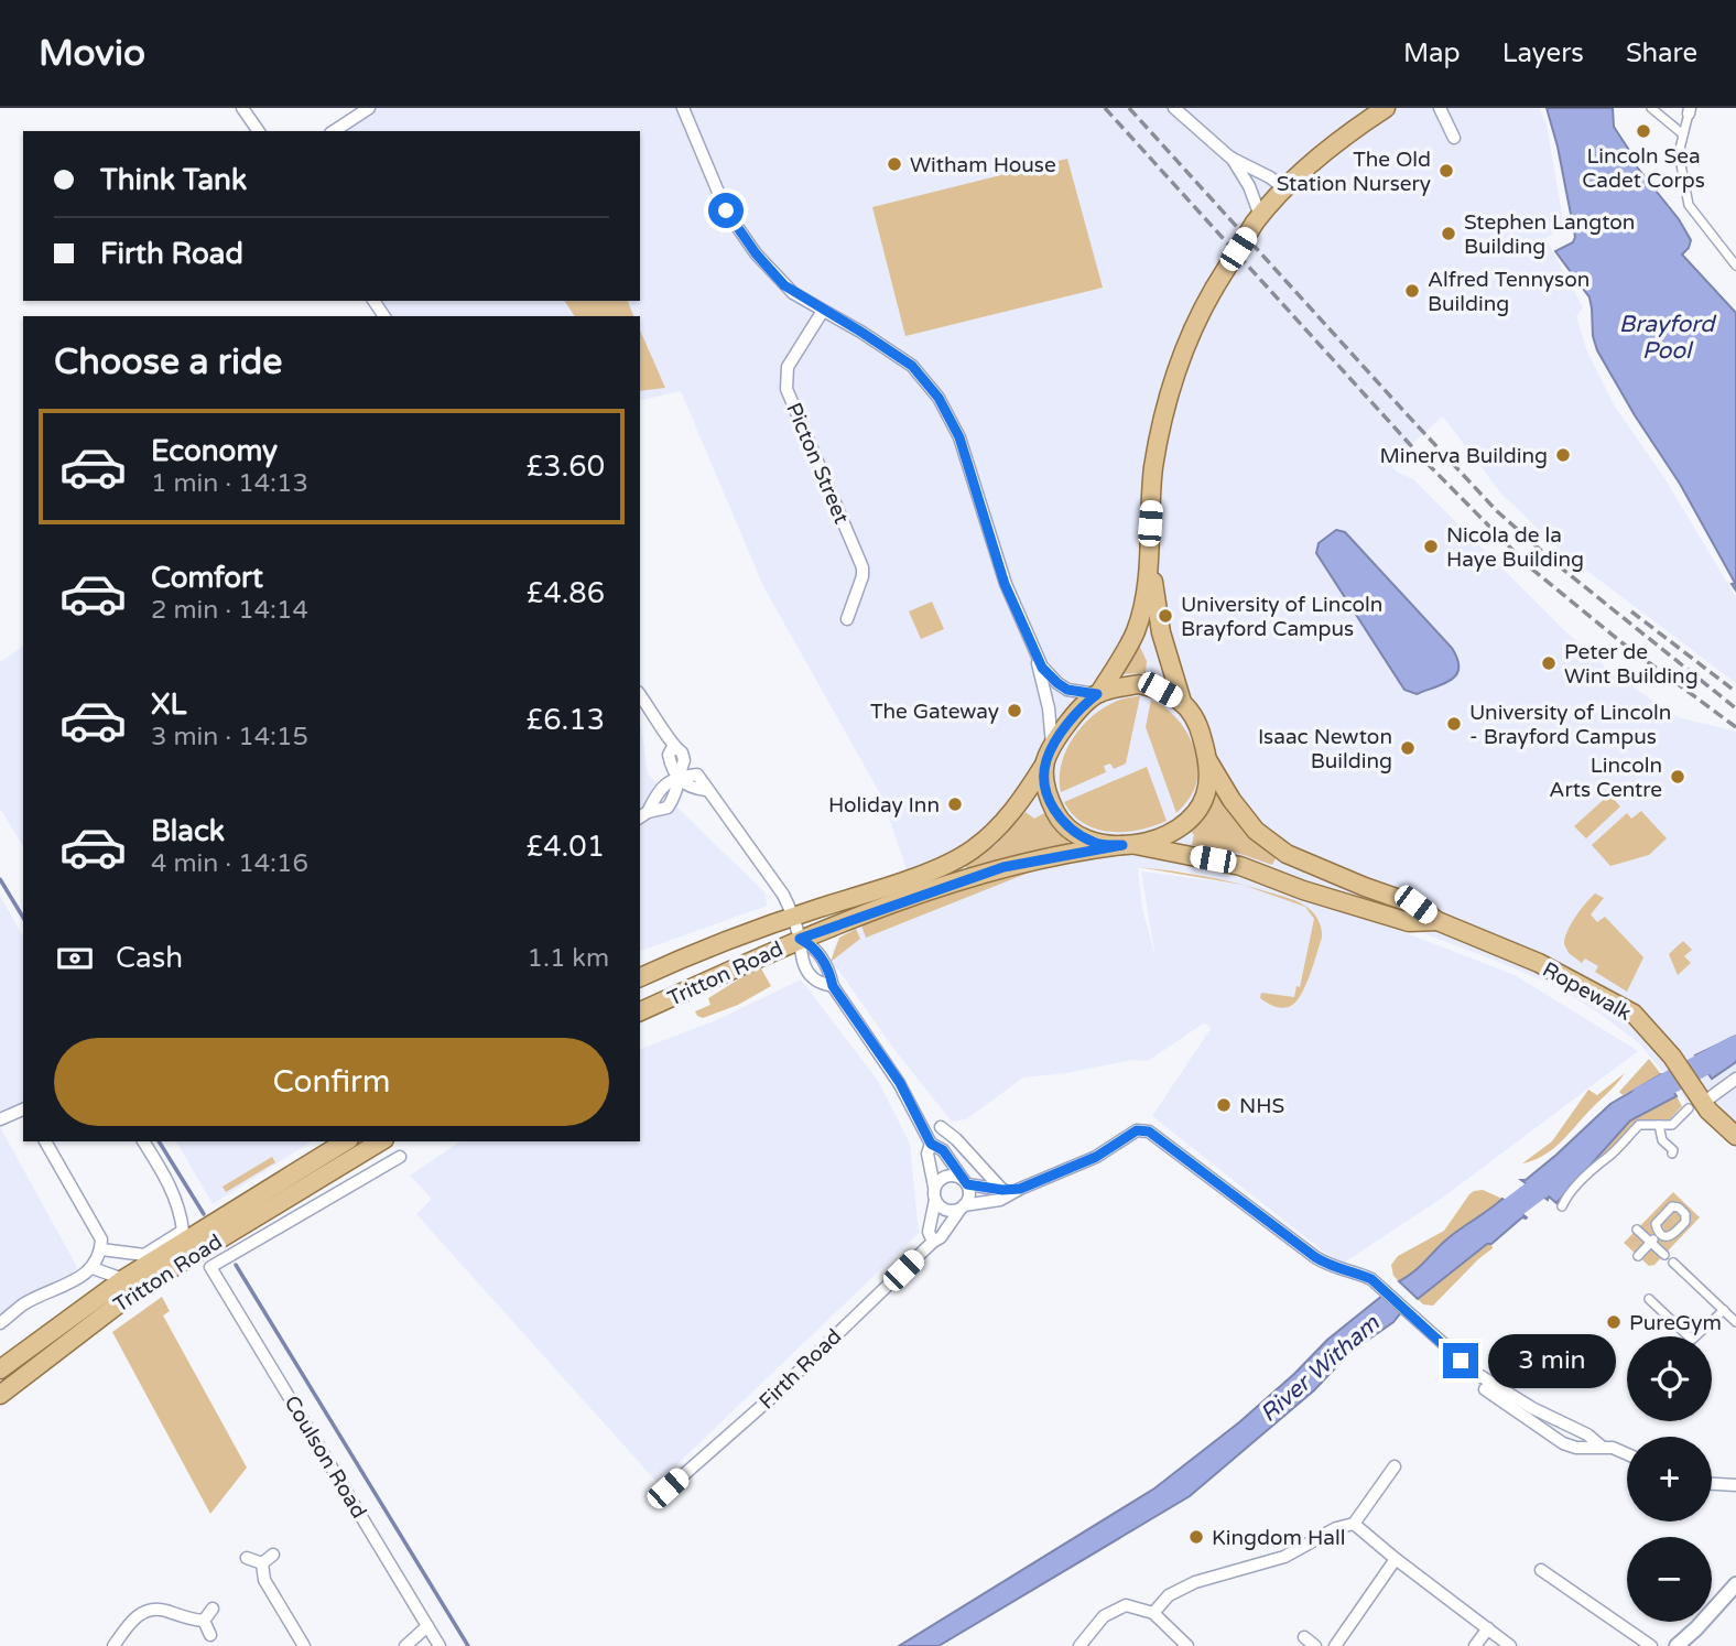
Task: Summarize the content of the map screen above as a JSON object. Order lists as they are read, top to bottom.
{
  "streets": {
    "main road": ["Tritton Road", "Ropewalk"],
    "street": ["Picton Street", "Firth Road", "Coulson Road"]
  },
  "crossings": [
    ["Tritton Road", "Ropewalk"]
  ],
  "water": ["Brayford Pool", "River Witham"],
  "places": [
    "Lincoln Sea Cadet Corps",
    "Witham House",
    "The Old Station Nursery",
    "Stephen Langton Building",
    "Alfred Tennyson Building",
    "Minerva Building",
    "Nicola de la Haye Building",
    "University of Lincoln Brayford Campus",
    "Peter de Wint Building",
    "The Gateway",
    "University of Lincoln - Brayford Campus",
    "Isaac Newton Building",
    "Lincoln Arts Centre",
    "Holiday Inn",
    "NHS",
    "PureGym",
    "Kingdom Hall"
  ],
  "page": {
    "header": "Movio",
    "nav": ["Map", "Layers", "Share"],
    "banner": ["Think Tank", "Firth Road"],
    "heading": "Choose a ride",
    "list": [
      {
        "name": "Economy",
        "note": "1 min · 14:13",
        "value": "£3.60"
      },
      {
        "name": "Comfort",
        "note": "2 min · 14:14",
        "value": "£4.86"
      },
      {
        "name": "XL",
        "note": "3 min · 14:15",
        "value": "£6.13"
      },
      {
        "name": "Black",
        "note": "4 min · 14:16",
        "value": "£4.01"
      }
    ],
    "pay": ["Cash", "1.1 km"],
    "buttons": "Confirm",
    "bubble": "3 min",
    "map_buttons": ["+", "−"]
  }
}
